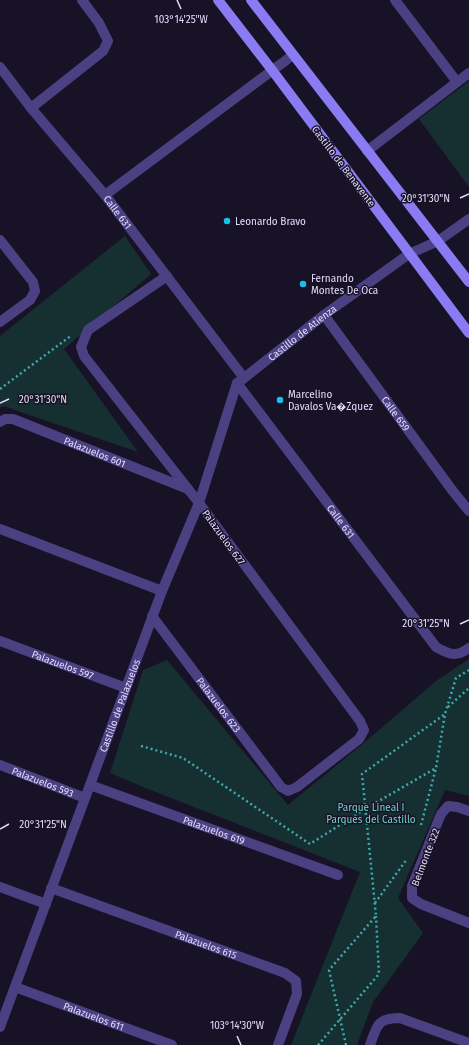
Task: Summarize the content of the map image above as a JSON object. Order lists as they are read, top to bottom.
{
  "streets": {
    "street": [
      "Castillo de Benavente",
      "Calle 631",
      "Castillo de Atienza",
      "Calle 659",
      "Palazuelos 601",
      "Palazuelos 627",
      "Palazuelos 597",
      "Castillo de Palazuelos",
      "Palazuelos 623",
      "Palazuelos 593",
      "Palazuelos 619",
      "Belmonte 322",
      "Palazuelos 615",
      "Palazuelos 611"
    ]
  },
  "crossings": [
    ["Castillo de Benavente", "Calle 631"],
    ["Castillo de Benavente", "Castillo de Atienza"],
    ["Calle 631", "Castillo de Atienza"],
    ["Calle 631", "Palazuelos 627"],
    ["Calle 631", "Castillo de Palazuelos"],
    ["Castillo de Atienza", "Calle 659"],
    ["Castillo de Atienza", "Castillo de Palazuelos"],
    ["Palazuelos 601", "Palazuelos 627"],
    ["Palazuelos 627", "Castillo de Palazuelos"],
    ["Palazuelos 627", "Palazuelos 623"],
    ["Palazuelos 597", "Castillo de Palazuelos"],
    ["Castillo de Palazuelos", "Palazuelos 623"],
    ["Castillo de Palazuelos", "Palazuelos 593"],
    ["Castillo de Palazuelos", "Palazuelos 619"],
    ["Castillo de Palazuelos", "Palazuelos 615"],
    ["Castillo de Palazuelos", "Palazuelos 611"]
  ],
  "parks": ["Parque Lineal I Parques del Castillo"],
  "places": ["Leonardo Bravo", "Fernando Montes De Oca", "Marcelino Davalos Va�Zquez"],
  "coordinates": [
    "103°14'25\"W",
    "20°31'30\"N",
    "20°31'25\"N",
    "103°14'30\"W"
  ]
}
